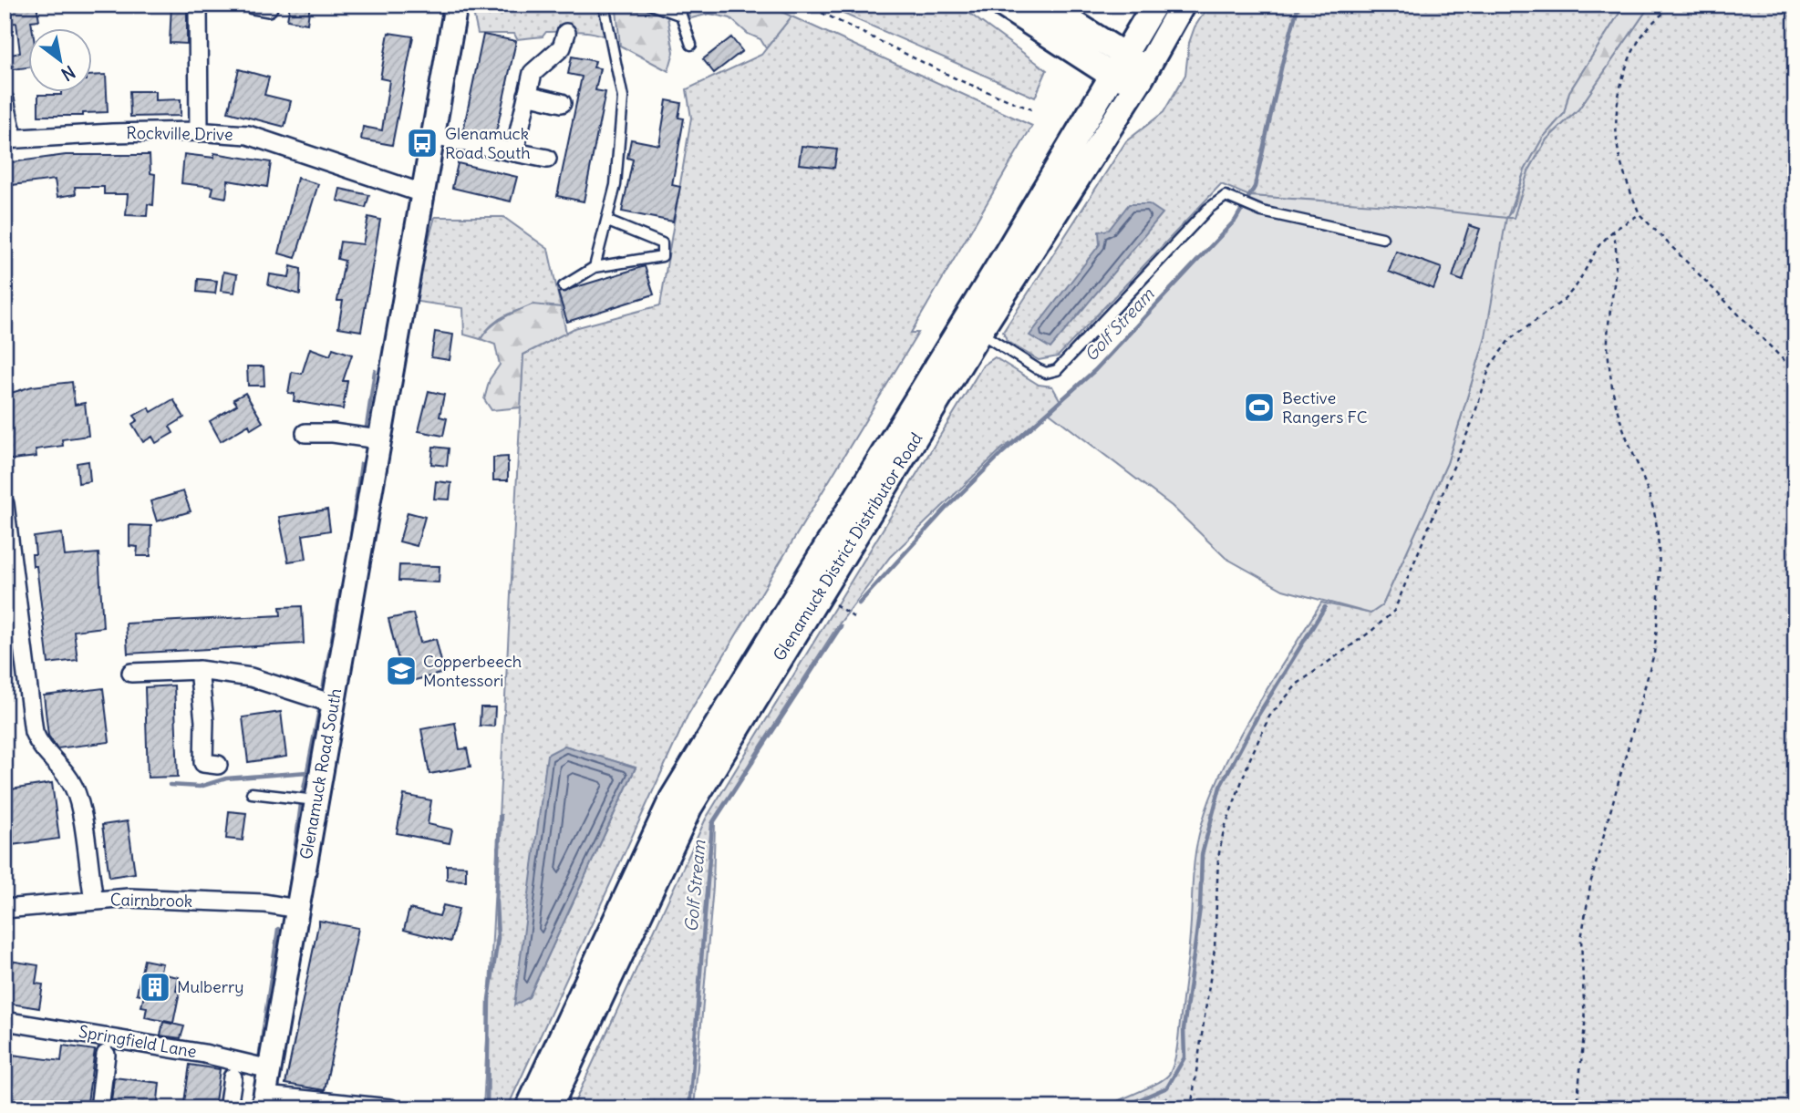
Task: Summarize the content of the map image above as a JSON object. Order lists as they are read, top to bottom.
{
  "streets": {
    "main road": ["Glenamuck District Distributor Road"],
    "street": [
      "Rockville Drive",
      "Glenamuck Road South",
      "Cairnbrook",
      "Springfield Lane"
    ]
  },
  "crossings": [
    ["Rockville Drive", "Glenamuck Road South"],
    ["Glenamuck Road South", "Cairnbrook"],
    ["Glenamuck Road South", "Springfield Lane"]
  ],
  "water": ["Golf Stream"],
  "places": {
    "bus stop": ["Glenamuck Road South"],
    "sports": ["Bective Rangers FC"],
    "school or university": ["Copperbeech Montessori"],
    "building": ["Mulberry"]
  },
  "north": "bottom right"
}
